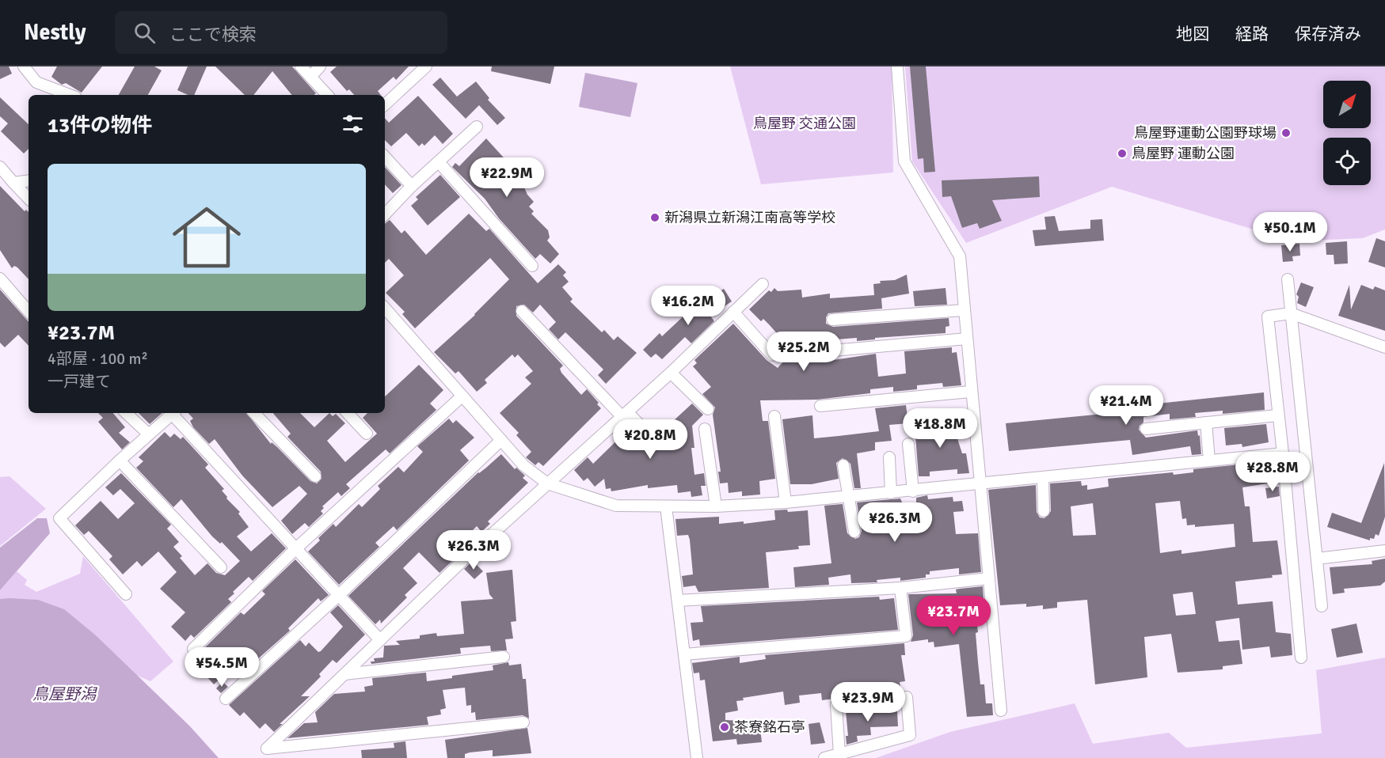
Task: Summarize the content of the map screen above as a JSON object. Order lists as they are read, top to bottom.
{
  "water": ["鳥屋野潟"],
  "parks": ["鳥屋野 交通公園"],
  "places": [
    "鳥屋野運動公園野球場",
    "鳥屋野 運動公園",
    "新潟県立新潟江南高等学校",
    "茶寮銘石亭"
  ],
  "north": "top right",
  "page": {
    "header": "Nestly",
    "search": "ここで検索",
    "nav": ["地図", "経路", "保存済み"],
    "heading": "13件の物件",
    "list": [
      {
        "name": "¥23.7M",
        "note": "4部屋 · 100 m² · 一戸建て"
      }
    ],
    "price": [
      "¥22.9M",
      "¥50.1M",
      "¥16.2M",
      "¥25.2M",
      "¥21.4M",
      "¥18.8M",
      "¥20.8M",
      "¥28.8M",
      "¥26.3M",
      "¥26.3M",
      "¥23.7M",
      "¥54.5M",
      "¥23.9M"
    ]
  }
}
